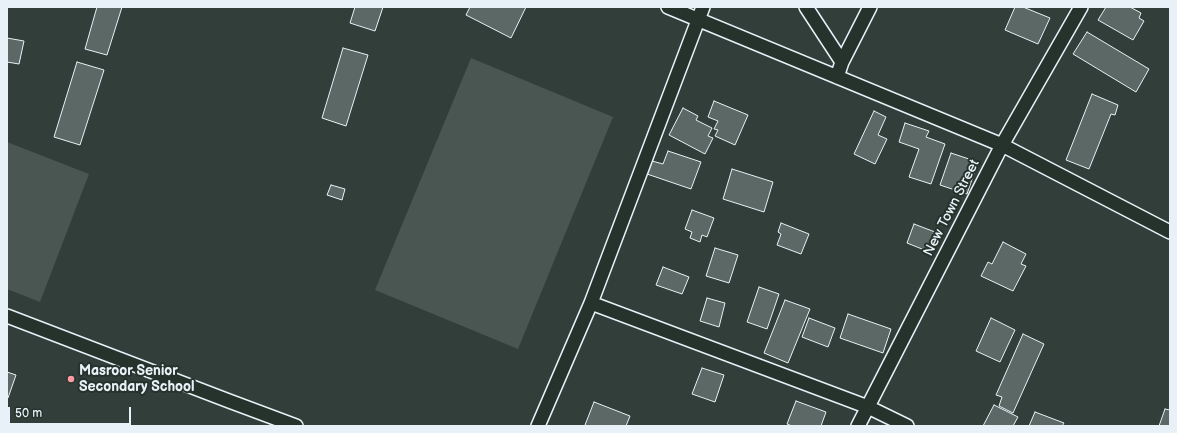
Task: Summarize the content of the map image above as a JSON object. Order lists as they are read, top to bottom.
{
  "streets": {
    "street": ["New Town Street"]
  },
  "places": ["Masroor Senior Secondary School"],
  "scale_bar": "50 m"
}
